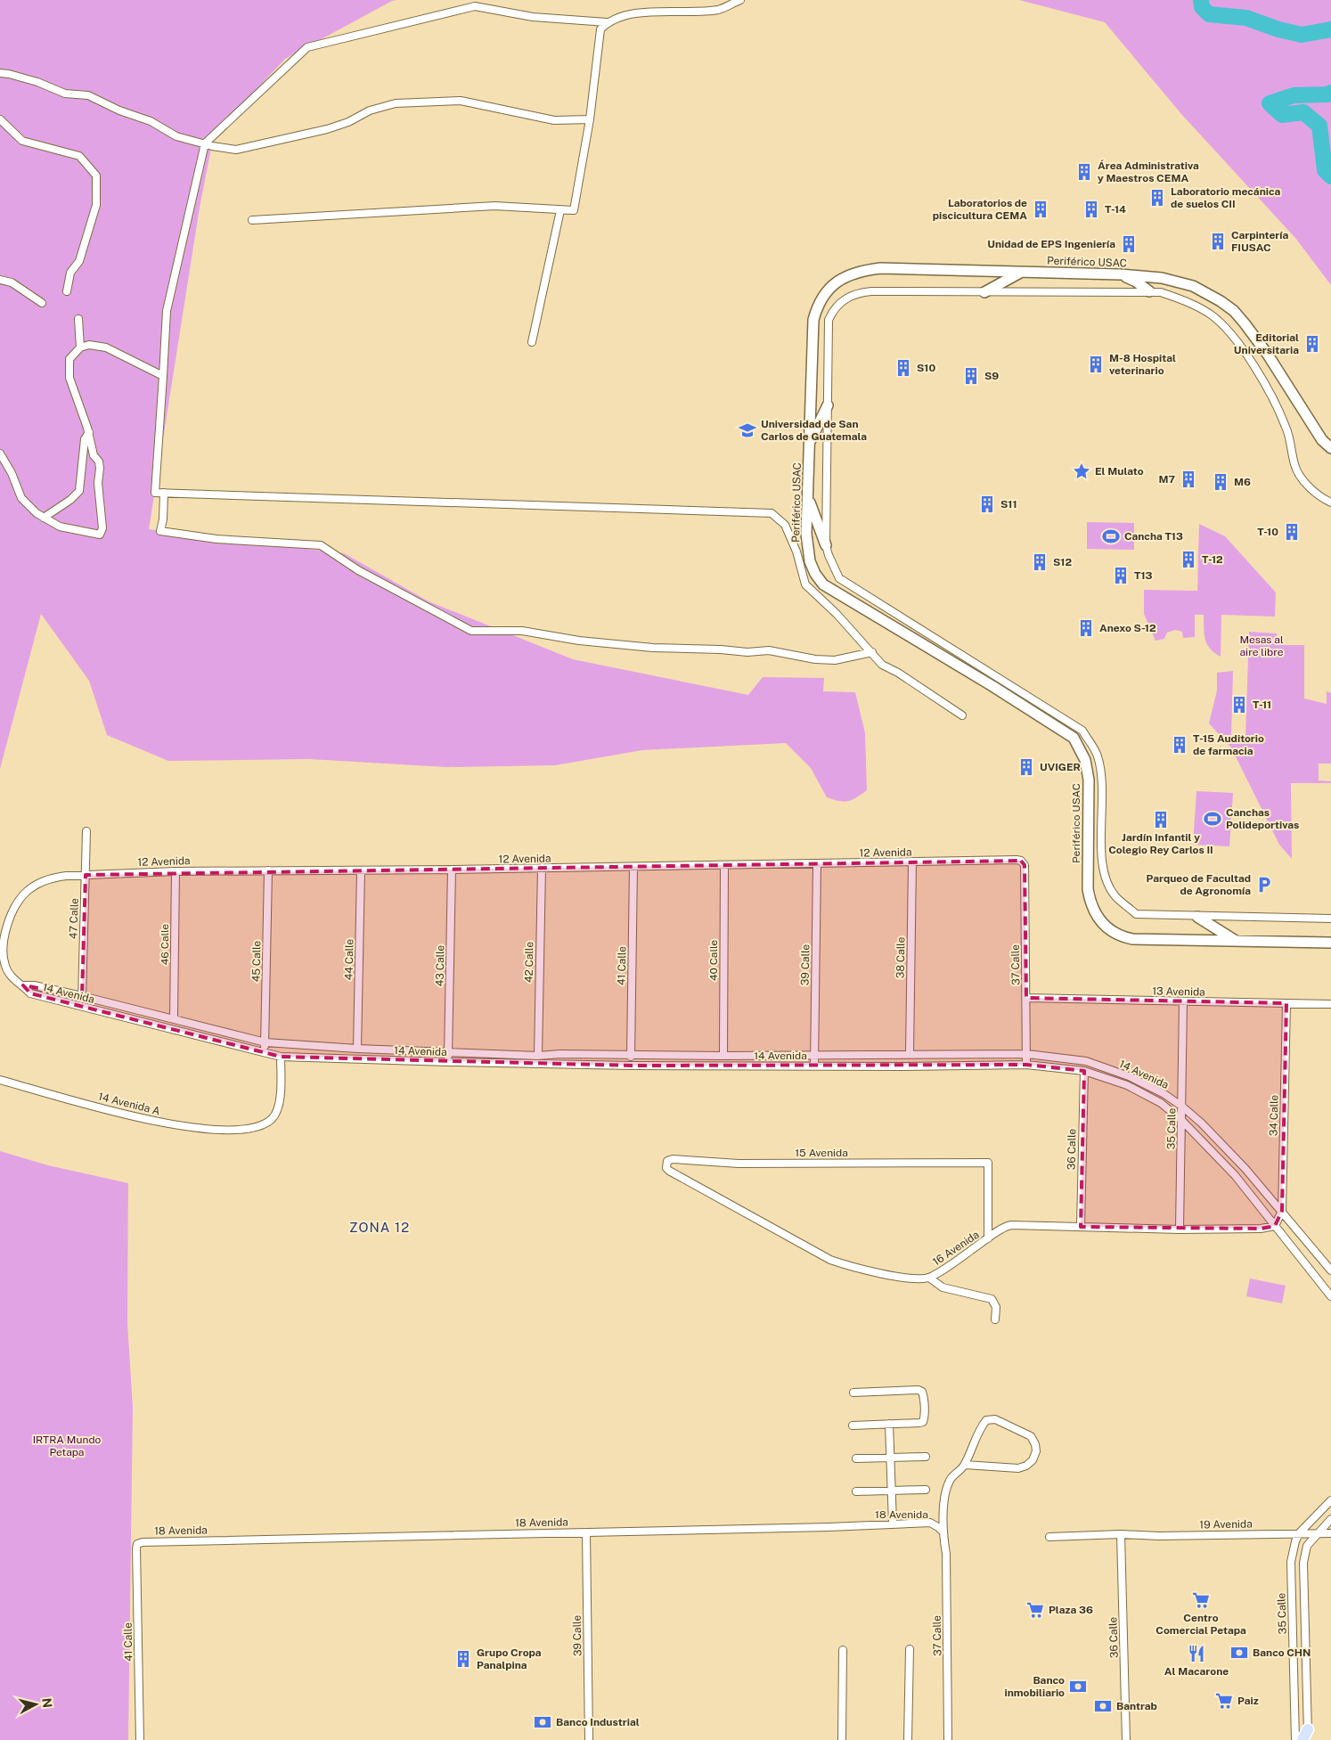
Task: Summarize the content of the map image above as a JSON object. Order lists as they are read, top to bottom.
{
  "streets": {
    "street": [
      "Periférico USAC",
      "12 Avenida",
      "47 Calle",
      "46 Calle",
      "38 Calle",
      "44 Calle",
      "40 Calle",
      "45 Calle",
      "42 Calle",
      "39 Calle",
      "37 Calle",
      "43 Calle",
      "41 Calle",
      "13 Avenida",
      "14 Avenida",
      "14 Avenida A",
      "34 Calle",
      "35 Calle",
      "36 Calle",
      "15 Avenida",
      "16 Avenida",
      "18 Avenida",
      "19 Avenida"
    ]
  },
  "crossings": [
    ["12 Avenida", "47 Calle"],
    ["12 Avenida", "46 Calle"],
    ["12 Avenida", "38 Calle"],
    ["12 Avenida", "44 Calle"],
    ["12 Avenida", "40 Calle"],
    ["12 Avenida", "45 Calle"],
    ["12 Avenida", "42 Calle"],
    ["12 Avenida", "39 Calle"],
    ["12 Avenida", "37 Calle"],
    ["12 Avenida", "43 Calle"],
    ["12 Avenida", "41 Calle"],
    ["12 Avenida", "14 Avenida"],
    ["47 Calle", "14 Avenida"],
    ["46 Calle", "14 Avenida"],
    ["38 Calle", "14 Avenida"],
    ["44 Calle", "14 Avenida"],
    ["40 Calle", "14 Avenida"],
    ["45 Calle", "14 Avenida"],
    ["42 Calle", "14 Avenida"],
    ["39 Calle", "14 Avenida"],
    ["39 Calle", "18 Avenida"],
    ["37 Calle", "13 Avenida"],
    ["37 Calle", "14 Avenida"],
    ["37 Calle", "18 Avenida"],
    ["43 Calle", "14 Avenida"],
    ["41 Calle", "14 Avenida"],
    ["41 Calle", "18 Avenida"],
    ["13 Avenida", "34 Calle"],
    ["13 Avenida", "35 Calle"],
    ["14 Avenida", "14 Avenida A"],
    ["14 Avenida", "34 Calle"],
    ["14 Avenida", "35 Calle"],
    ["14 Avenida", "36 Calle"],
    ["14 Avenida", "16 Avenida"],
    ["34 Calle", "16 Avenida"],
    ["35 Calle", "16 Avenida"],
    ["35 Calle", "19 Avenida"],
    ["36 Calle", "16 Avenida"],
    ["36 Calle", "19 Avenida"],
    ["15 Avenida", "16 Avenida"]
  ],
  "districts": ["ZONA 12"],
  "parks": ["Mesas al aire libre", "IRTRA Mundo Petapa"],
  "places": {
    "building": [
      "Área Administrativa y Maestros CEMA",
      "Laboratorio mecánica de suelos CII",
      "Laboratorios de piscicultura CEMA",
      "T-14",
      "Carpintería FIUSAC",
      "Unidad de EPS Ingeniería",
      "Editorial Universitaria",
      "M-8 Hospital veterinario",
      "S10",
      "S9",
      "M7",
      "M6",
      "S11",
      "T-10",
      "T-12",
      "S12",
      "T13",
      "Anexo S-12",
      "T-11",
      "T-15 Auditorio de farmacia",
      "UVIGER",
      "Jardín Infantil y Colegio Rey Carlos II",
      "Grupo Cropa Panalpina"
    ],
    "school or university": ["Universidad de San Carlos de Guatemala"],
    "place": ["El Mulato"],
    "sports": ["Cancha T13", "Canchas Polideportivas"],
    "parking": ["Parqueo de Facultad de Agronomía"],
    "supermarket": ["Centro Comercial Petapa", "Plaza 36", "Paiz"],
    "bank": [
      "Banco CHN",
      "Banco inmobiliario",
      "Bantrab",
      "Banco Industrial"
    ],
    "restaurant": ["Al Macarone"]
  },
  "north": "right"
}
